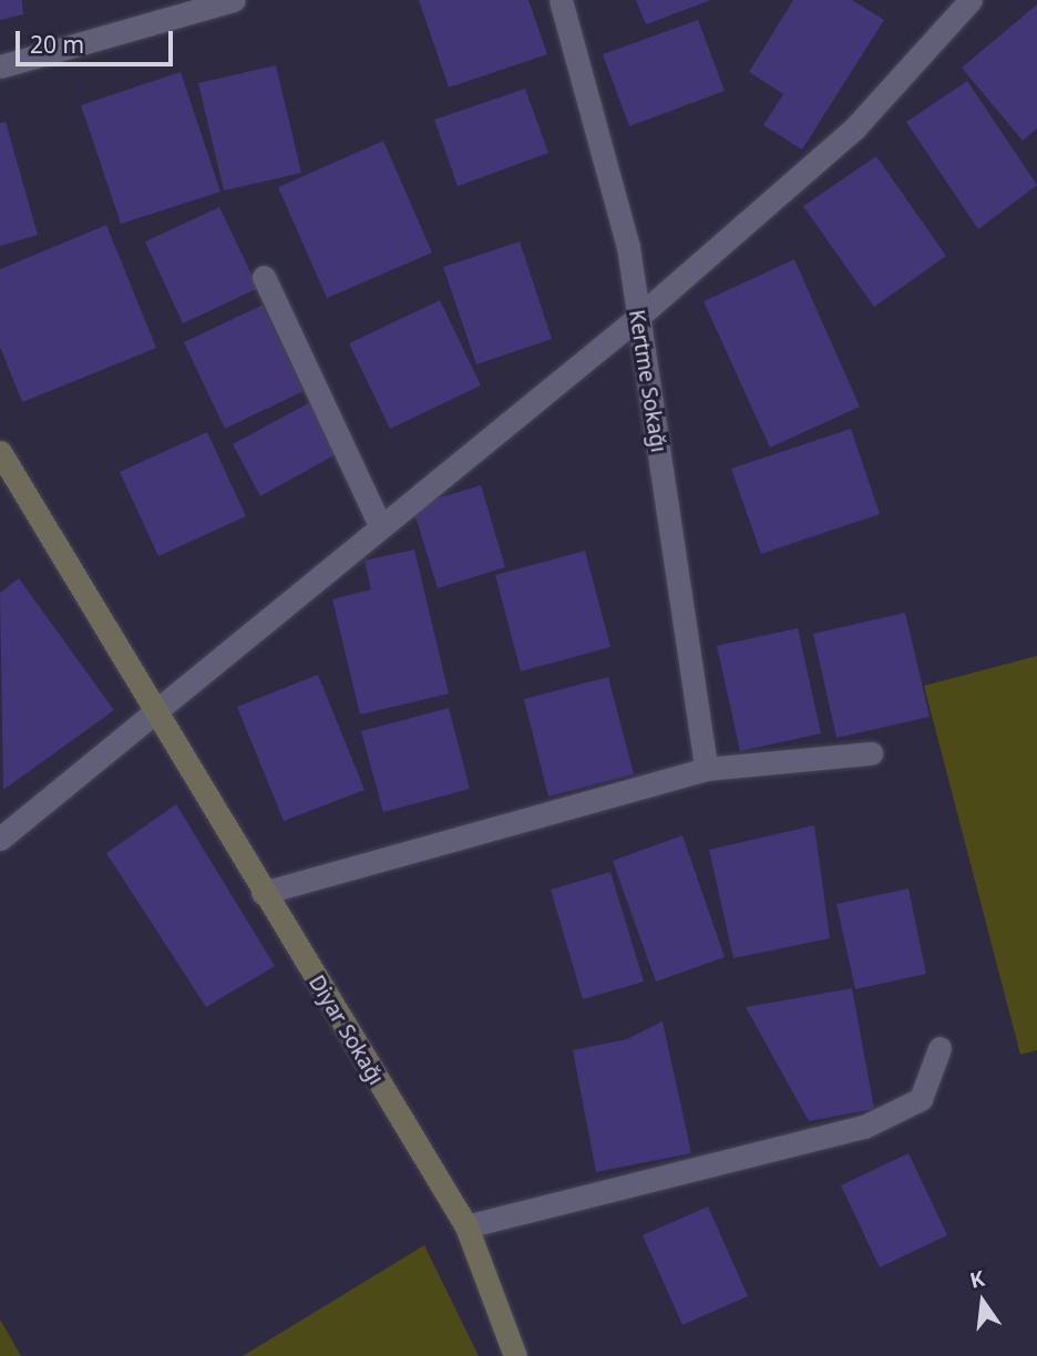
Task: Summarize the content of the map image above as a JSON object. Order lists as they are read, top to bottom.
{
  "streets": {
    "street": ["Kertme Sokağı", "Diyar Sokağı"]
  },
  "scale_bar": "20 m",
  "north": "top"
}
